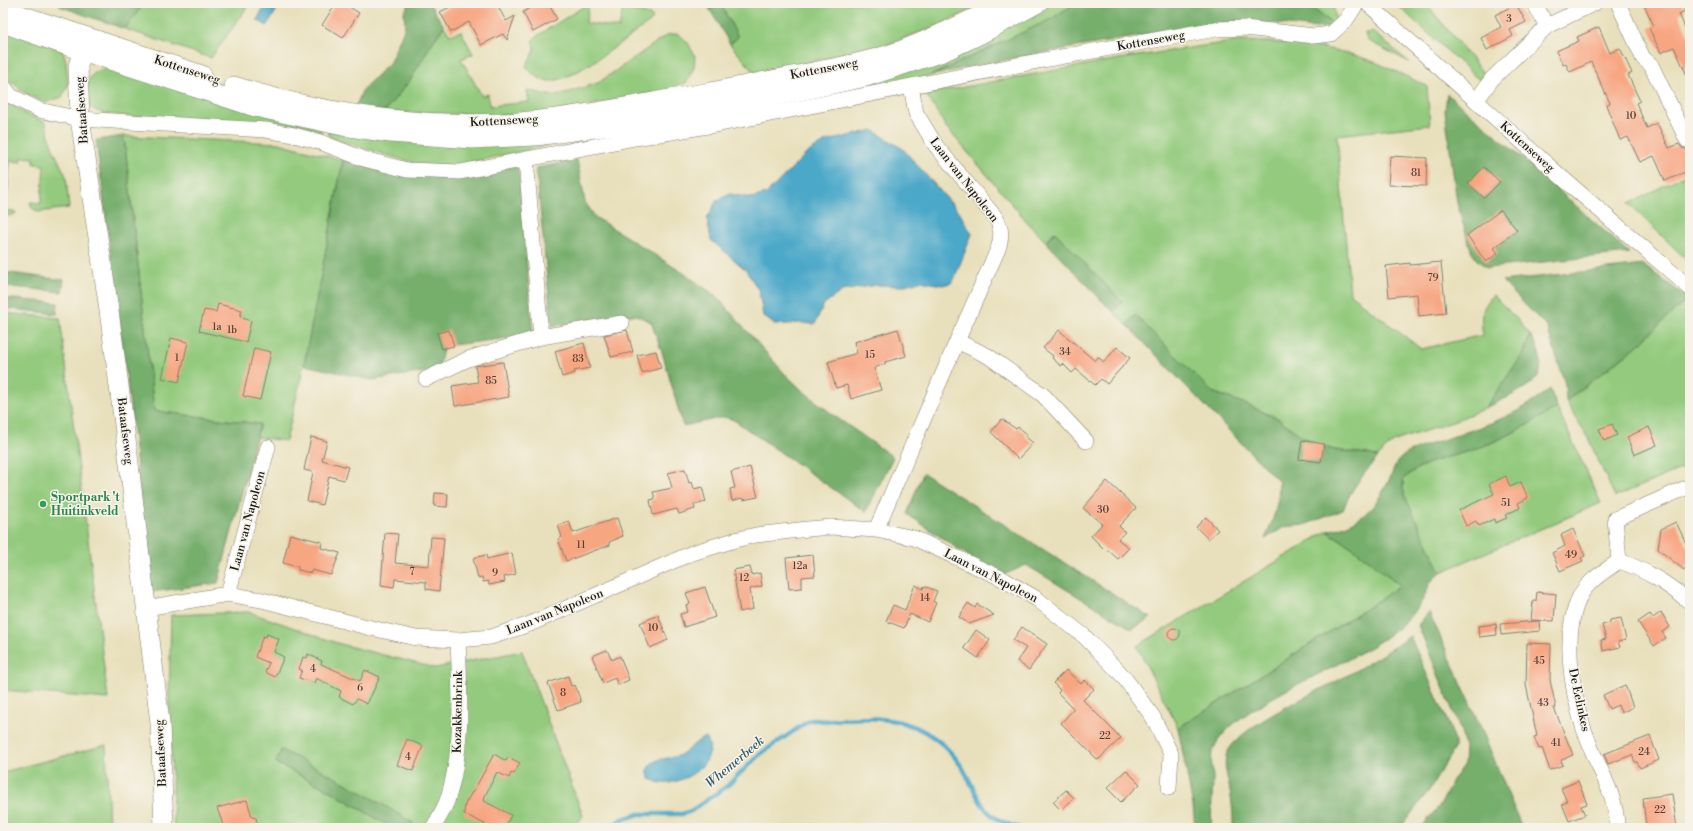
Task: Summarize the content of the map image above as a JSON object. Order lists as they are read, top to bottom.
{
  "streets": {
    "main road": ["Kottenseweg", "Bataafseweg"],
    "street": ["Laan van Napoleon", "De Eelinkes", "Kozakkenbrink"]
  },
  "crossings": [
    ["Kottenseweg", "Bataafseweg"],
    ["Kottenseweg", "Laan van Napoleon"],
    ["Bataafseweg", "Laan van Napoleon"],
    ["Laan van Napoleon", "Kozakkenbrink"]
  ],
  "water": ["Whemerbeek"],
  "places": ["Sportpark 't Huitinkveld"],
  "house_numbers": [
    "3",
    "10",
    "81",
    "79",
    "1a",
    "1b",
    "34",
    "15",
    "1",
    "83",
    "85",
    "51",
    "30",
    "11",
    "49",
    "12a",
    "7",
    "9",
    "12",
    "14",
    "10",
    "45",
    "4",
    "6",
    "8",
    "43",
    "22",
    "41",
    "24",
    "4",
    "22"
  ]
}
